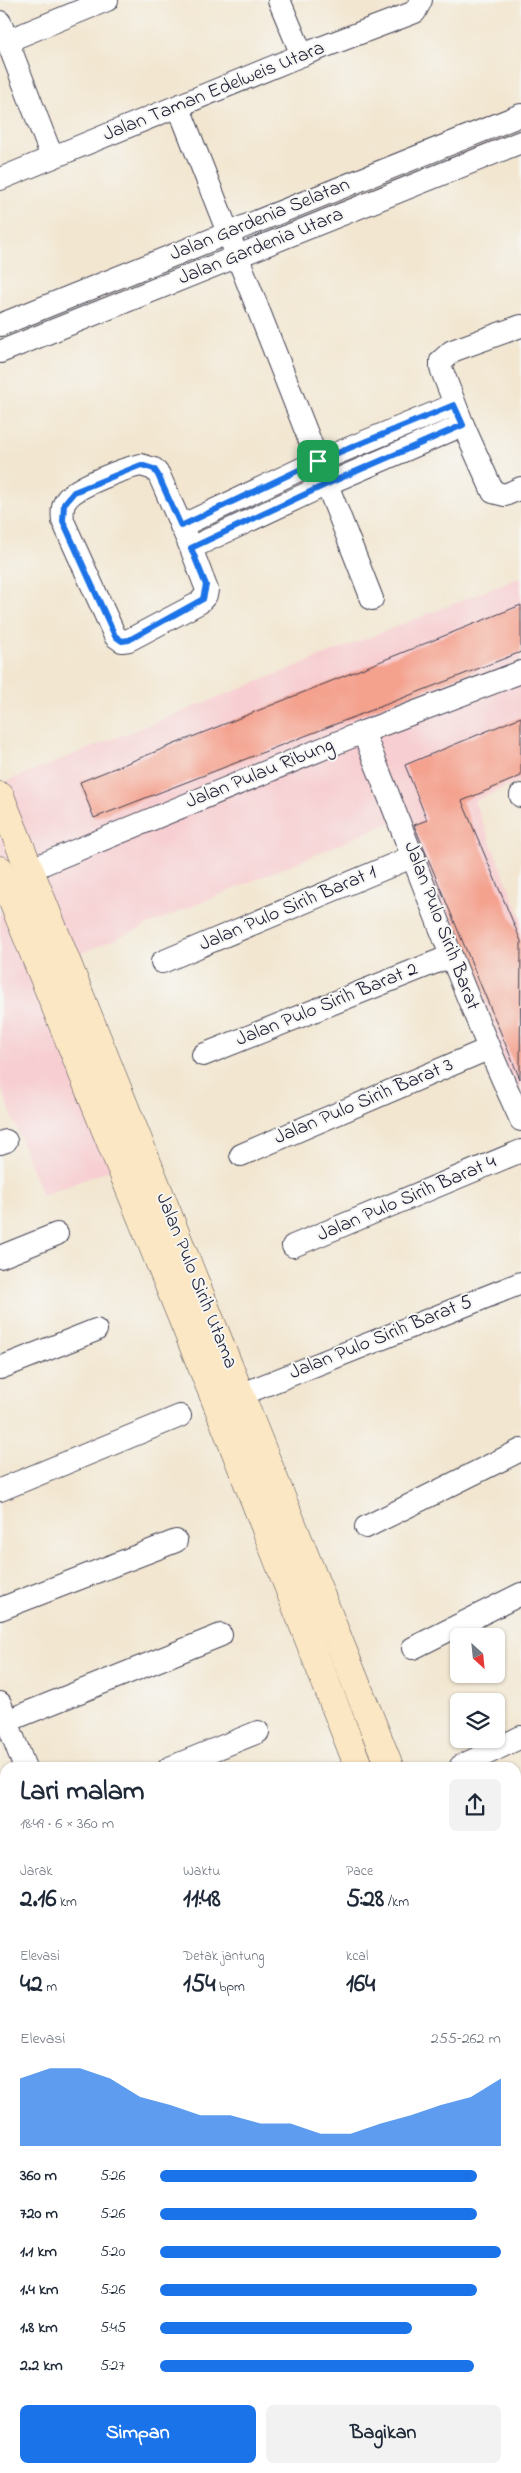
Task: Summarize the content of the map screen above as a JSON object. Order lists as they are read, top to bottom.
{
  "streets": {
    "main road": ["Jalan Pulau Ribung", "Jalan Pulo Sirih Utama"],
    "street": [
      "Jalan Taman Edelweis Utara",
      "Jalan Gardenia Selatan",
      "Jalan Gardenia Utara",
      "Jalan Pulo Sirih Barat 1",
      "Jalan Pulo Sirih Barat",
      "Jalan Pulo Sirih Barat 2",
      "Jalan Pulo Sirih Barat 3",
      "Jalan Pulo Sirih Barat 4",
      "Jalan Pulo Sirih Barat 5"
    ]
  },
  "crossings": [
    ["Jalan Pulau Ribung", "Jalan Pulo Sirih Barat"],
    ["Jalan Pulau Ribung", "Jalan Pulo Sirih Utama"],
    ["Jalan Pulo Sirih Barat 1", "Jalan Pulo Sirih Barat"],
    ["Jalan Pulo Sirih Barat", "Jalan Pulo Sirih Barat 2"],
    ["Jalan Pulo Sirih Barat", "Jalan Pulo Sirih Barat 3"],
    ["Jalan Pulo Sirih Utama", "Jalan Pulo Sirih Barat 5"]
  ],
  "north": "bottom right",
  "page": {
    "heading": ["Lari malam", "18:49 · 6 × 360 m"],
    "stats": [
      ["Jarak", "2.16 km"],
      ["Waktu", "11:48"],
      ["Pace", "5:28 /km"],
      ["Elevasi", "42 m"],
      ["Detak jantung", "154 bpm"],
      ["kcal", "164"]
    ],
    "chart": ["Elevasi", "255–262 m"],
    "list": [
      {
        "name": "360 m",
        "note": "5:26"
      },
      {
        "name": "720 m",
        "note": "5:26"
      },
      {
        "name": "1.1 km",
        "note": "5:20"
      },
      {
        "name": "1.4 km",
        "note": "5:26"
      },
      {
        "name": "1.8 km",
        "note": "5:45"
      },
      {
        "name": "2.2 km",
        "note": "5:27"
      }
    ],
    "buttons": ["Simpan", "Bagikan"]
  }
}
